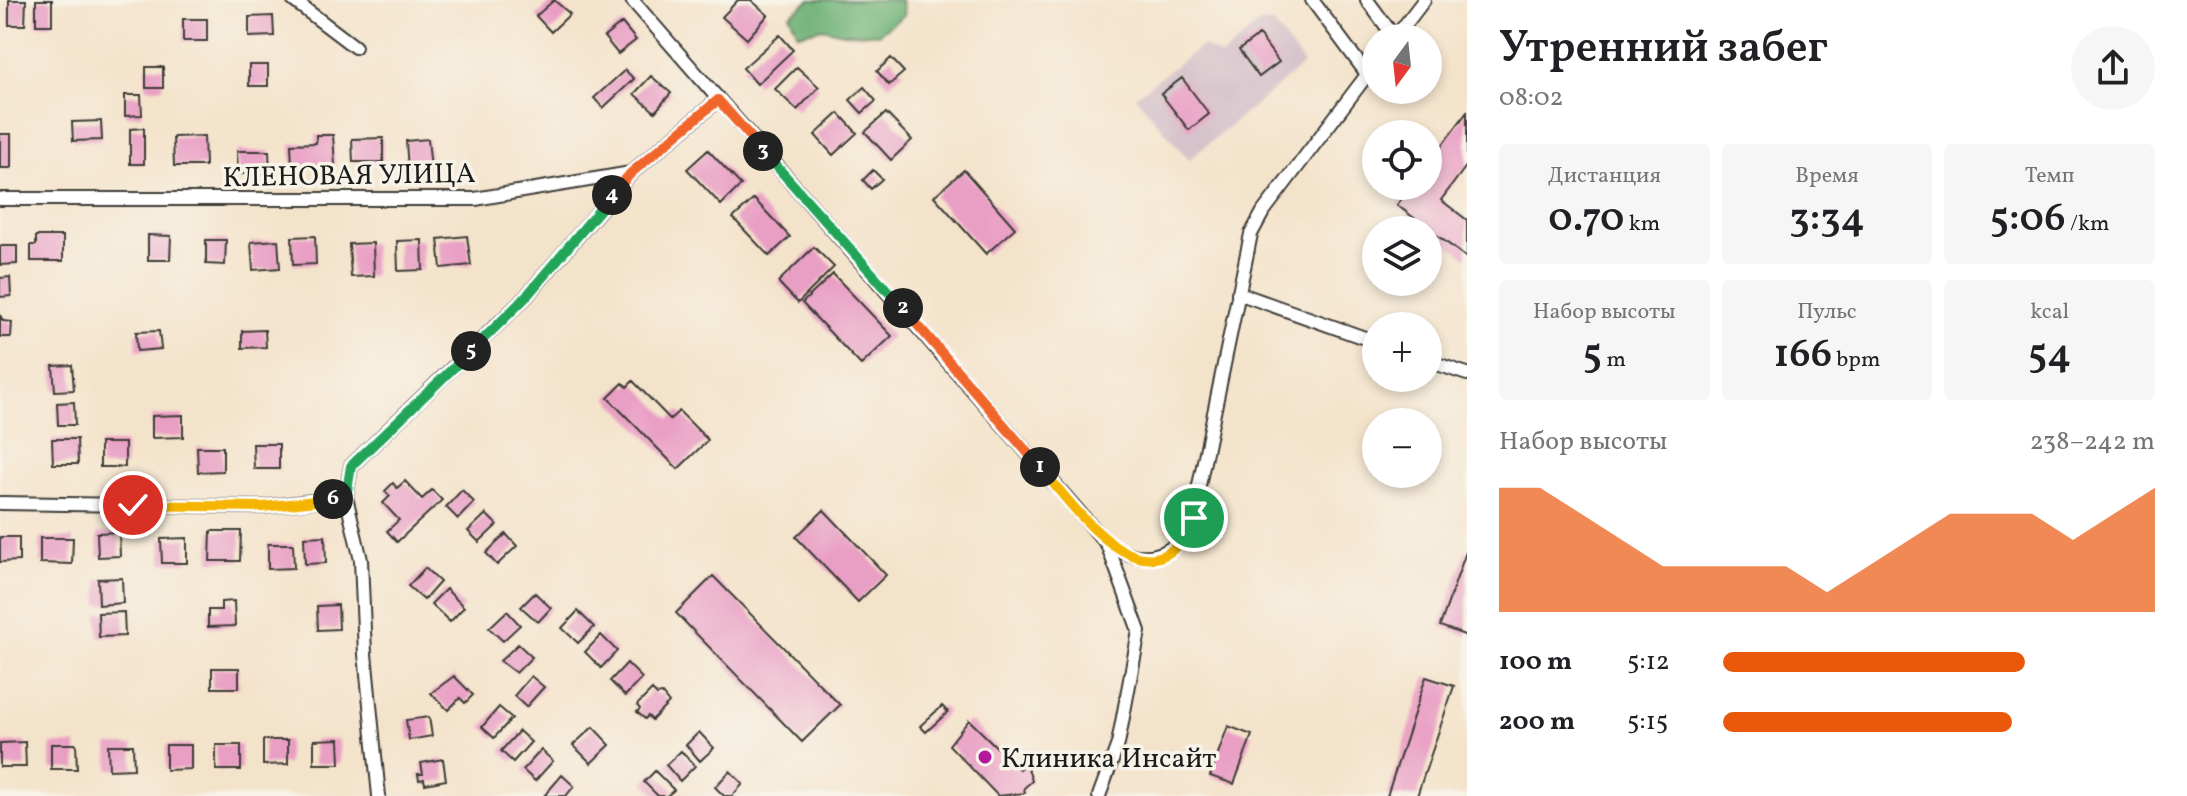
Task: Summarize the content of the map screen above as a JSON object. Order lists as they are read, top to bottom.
{
  "streets": {
    "street": ["КЛЕНОВАЯ УЛИЦА"]
  },
  "places": ["Клиника Инсайт"],
  "north": "bottom",
  "page": {
    "heading": ["Утренний забег", "08:02"],
    "map_buttons": ["+", "−"],
    "pins": [
      "3",
      "4",
      "2",
      "5",
      "1",
      "6"
    ],
    "stats": [
      ["Дистанция", "0.70 km"],
      ["Время", "3:34"],
      ["Темп", "5:06 /km"],
      ["Набор высоты", "5 m"],
      ["Пульс", "166 bpm"],
      ["kcal", "54"]
    ],
    "chart": ["Набор высоты", "238–242 m"],
    "list": [
      {
        "name": "100 m",
        "note": "5:12"
      },
      {
        "name": "200 m",
        "note": "5:15"
      }
    ]
  }
}
